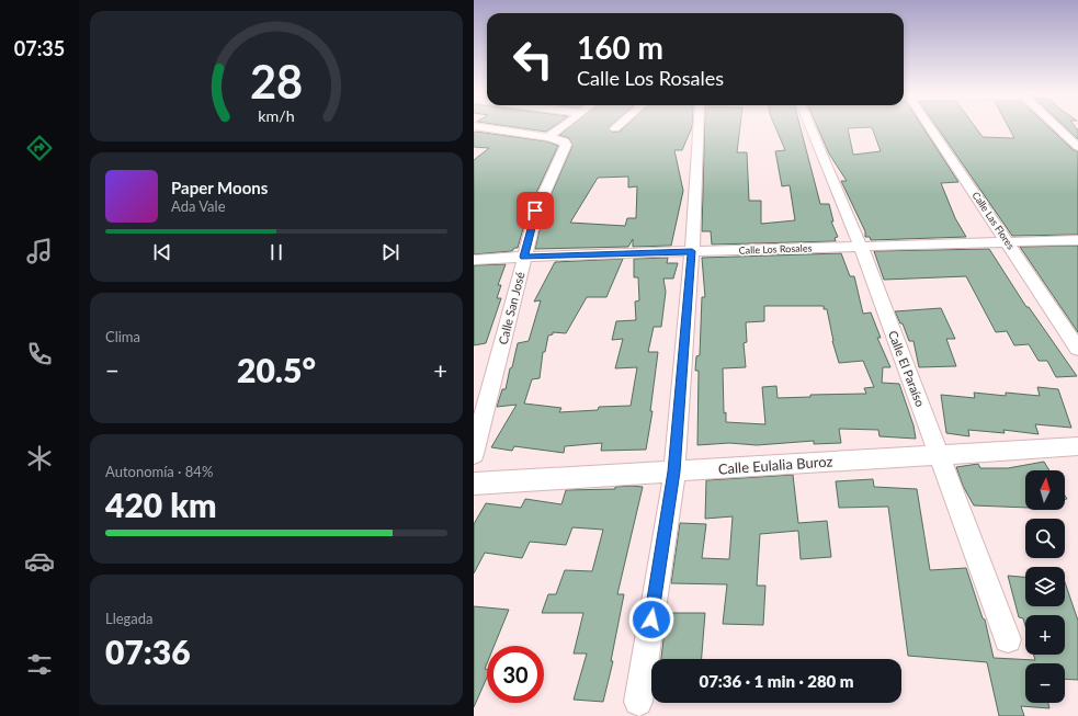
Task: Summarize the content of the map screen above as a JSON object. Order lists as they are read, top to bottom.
{
  "streets": {
    "street": [
      "Calle Las Flores",
      "Calle Los Rosales",
      "Calle San José",
      "Calle El Paraíso",
      "Calle Eulalia Buroz"
    ]
  },
  "crossings": [
    ["Calle Las Flores", "Calle Los Rosales"],
    ["Calle Los Rosales", "Calle San José"],
    ["Calle Los Rosales", "Calle El Paraíso"],
    ["Calle El Paraíso", "Calle Eulalia Buroz"]
  ],
  "north": "top",
  "page": {
    "tabs": "07:35",
    "turn": ["160 m", "Calle Los Rosales"],
    "song": ["Paper Moons", "Ada Vale"],
    "tile": [
      "Clima",
      ["Autonomía · 84%", "420 km"],
      ["Llegada", "07:36"]
    ],
    "heat": ["−", "20.5°", "+"],
    "map_buttons": ["+", "−"],
    "limit": "30",
    "trip": "07:36 · 1 min · 280 m",
    "gauge": ["28", "km/h"]
  }
}
